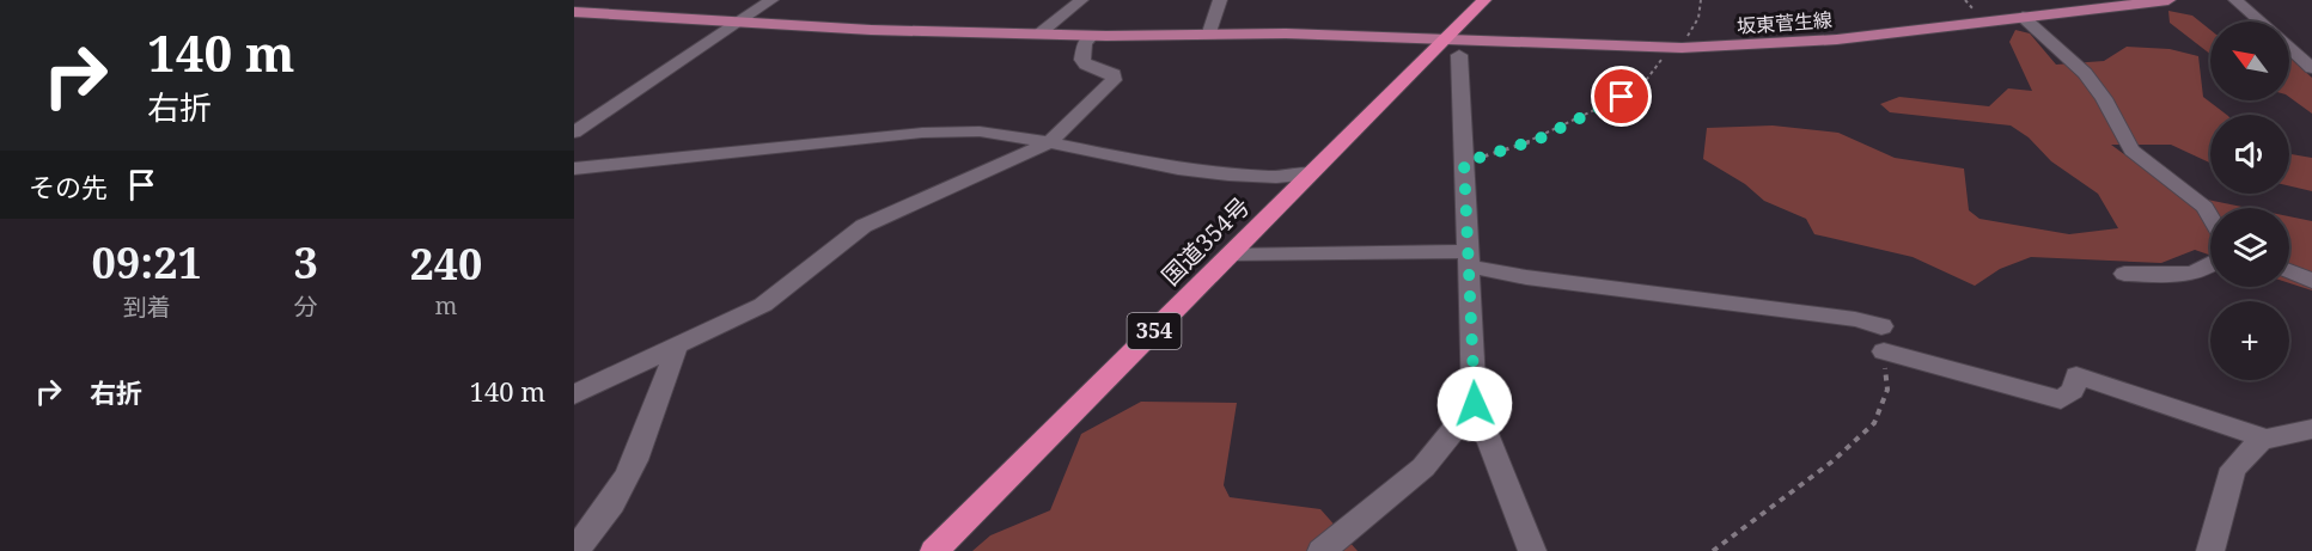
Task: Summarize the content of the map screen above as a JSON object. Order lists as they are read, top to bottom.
{
  "streets": {
    "highway": ["国道354号", "354"],
    "main road": ["坂東菅生線"]
  },
  "crossings": [
    ["坂東菅生線", "国道354号"]
  ],
  "north": "top left",
  "page": {
    "turn": ["140 m", "右折"],
    "map_buttons": "+",
    "then": "その先",
    "eta": [
      "09:21",
      "到着",
      "3",
      "分",
      "240",
      "m"
    ],
    "list": [
      {
        "name": "右折",
        "value": "140 m"
      }
    ]
  }
}
